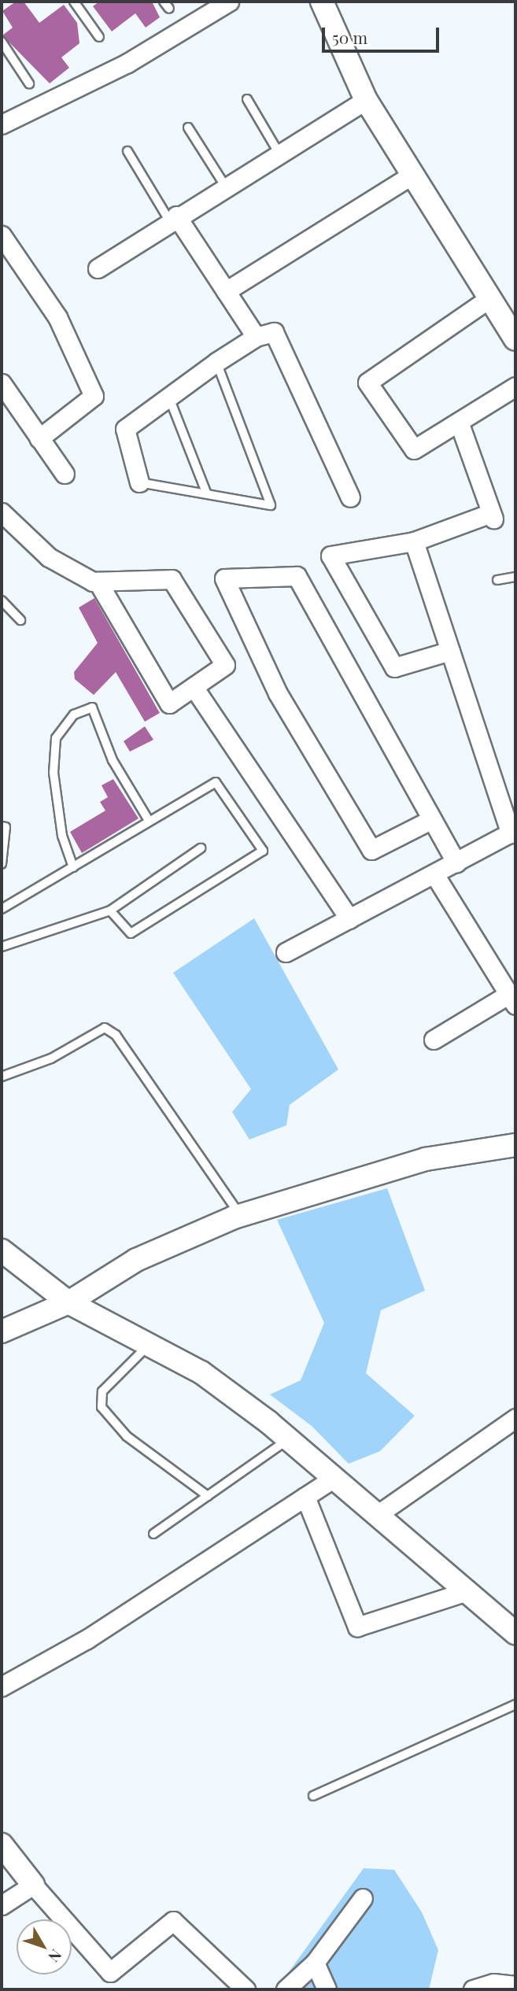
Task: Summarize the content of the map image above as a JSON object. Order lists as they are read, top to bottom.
{
  "scale_bar": "50 m",
  "north": "bottom right"
}
